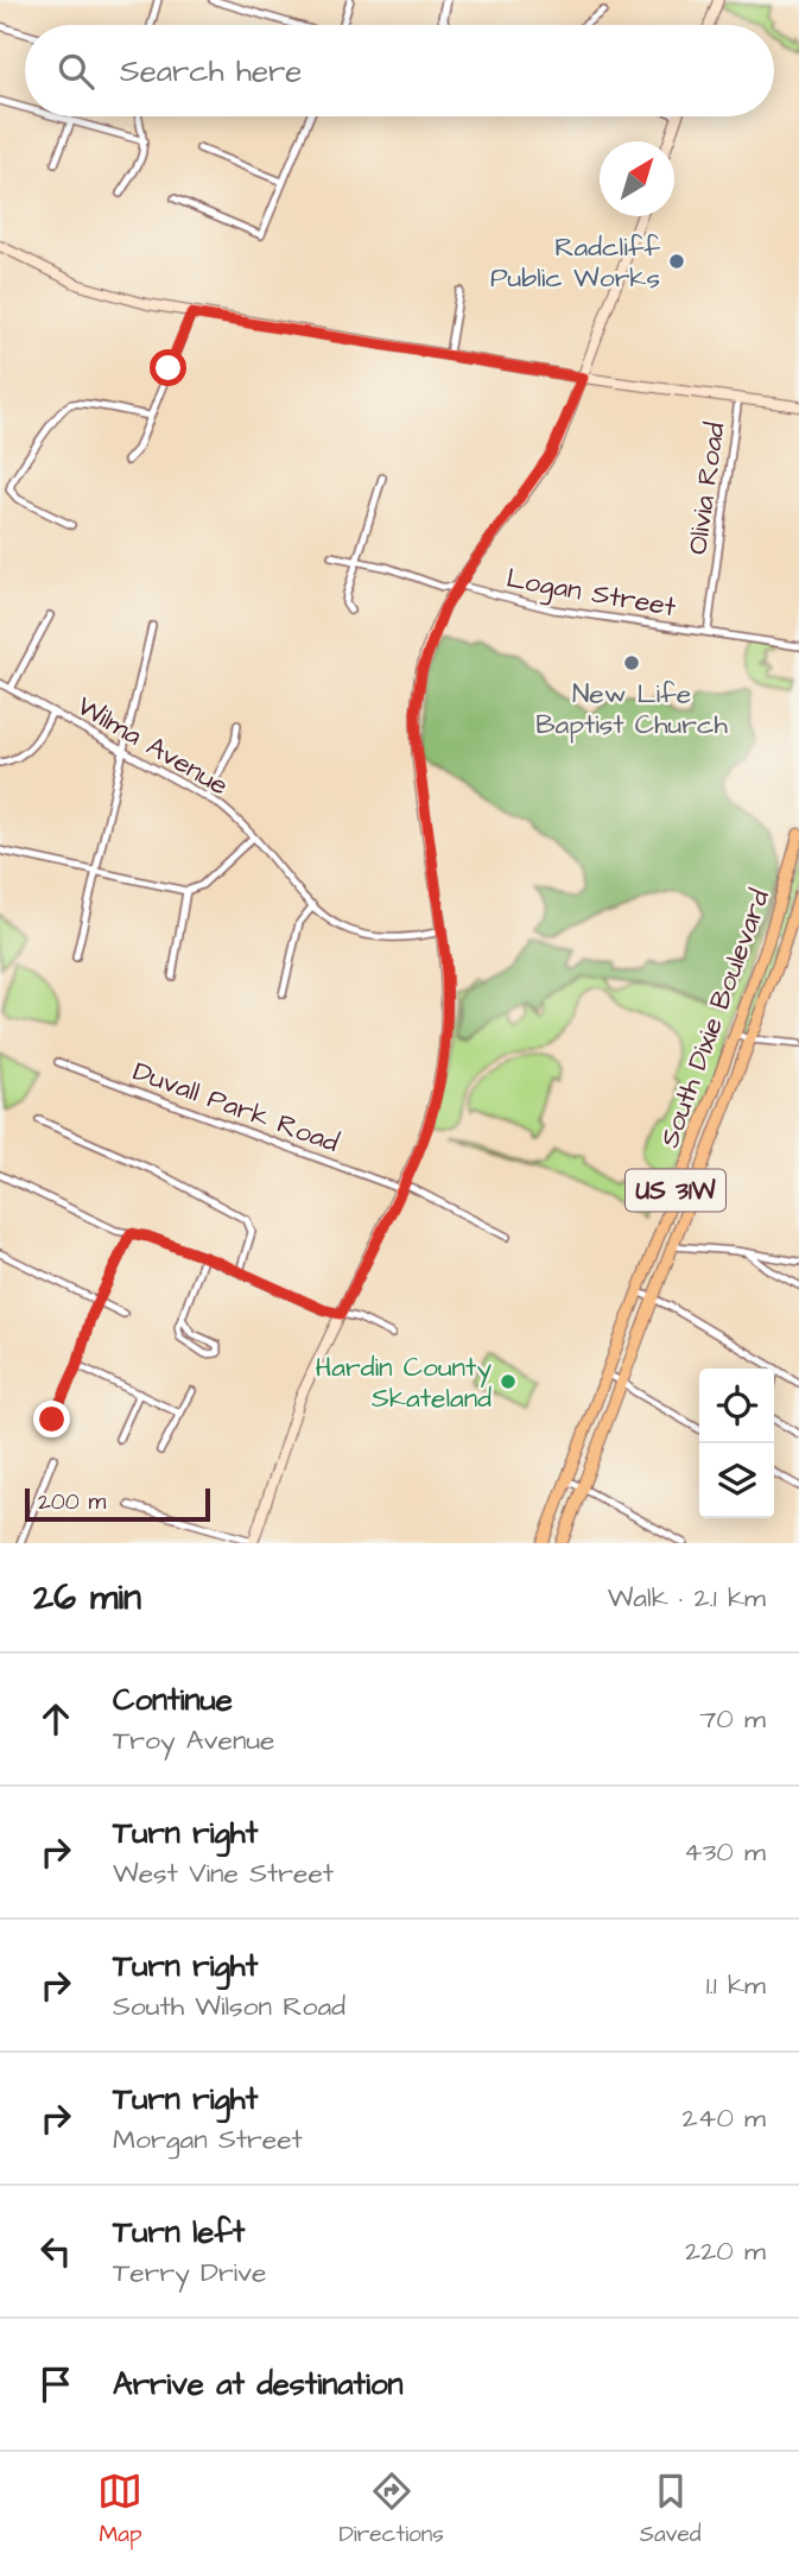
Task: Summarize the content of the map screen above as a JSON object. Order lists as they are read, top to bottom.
{
  "streets": {
    "highway": ["South Dixie Boulevard", "US 31W"],
    "street": [
      "Olivia Road",
      "Logan Street",
      "Wilma Avenue",
      "Duvall Park Road"
    ]
  },
  "crossings": [
    ["Olivia Road", "Logan Street"]
  ],
  "places": ["Radcliff Public Works", "New Life Baptist Church", "Hardin County Skateland"],
  "scale_bar": "200 m",
  "north": "top right",
  "page": {
    "search": "Search here",
    "scale": "200 m",
    "heading": ["26 min", "Walk · 2.1 km"],
    "list": [
      ["Continue", "Troy Avenue", "70 m"],
      ["Turn right", "West Vine Street", "430 m"],
      ["Turn right", "South Wilson Road", "1.1 km"],
      ["Turn right", "Morgan Street", "240 m"],
      ["Turn left", "Terry Drive", "220 m"],
      "Arrive at destination"
    ],
    "nav": ["Map", "Directions", "Saved"]
  }
}
